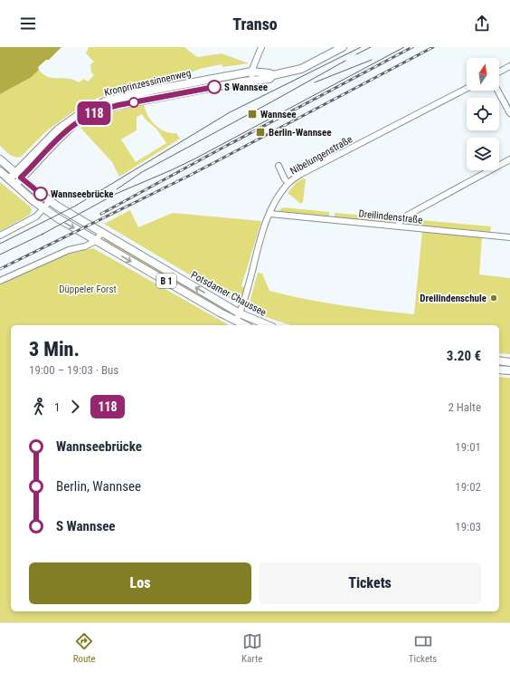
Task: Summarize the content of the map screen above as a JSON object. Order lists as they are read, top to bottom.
{
  "streets": {
    "main road": ["Kronprinzessinnenweg", "B 1", "Potsdamer Chaussee"],
    "street": ["Nibelungenstraße", "Dreilindenstraße"]
  },
  "crossings": [
    ["Kronprinzessinnenweg", "B 1"],
    ["Nibelungenstraße", "Dreilindenstraße"],
    ["Nibelungenstraße", "Potsdamer Chaussee"],
    ["B 1", "Potsdamer Chaussee"]
  ],
  "parks": ["Düppeler Forst"],
  "places": {
    "other": ["S Wannsee", "Wannseebrücke", "Dreilindenschule"],
    "transit": ["Wannsee", "Berlin-Wannsee"]
  },
  "lines": ["bus line 118"],
  "north": "top",
  "page": {
    "header": "Transo",
    "on_map": "118",
    "heading": ["3 Min.", "19:00 – 19:03 · Bus", "3.20 €"],
    "legs": ["1", "118", "2 Halte"],
    "list": [
      {
        "name": "Wannseebrücke",
        "value": "19:01"
      },
      {
        "name": "Berlin, Wannsee",
        "value": "19:02"
      },
      {
        "name": "S Wannsee",
        "value": "19:03"
      }
    ],
    "buttons": ["Los", "Tickets"],
    "tabs": ["Route", "Karte", "Tickets"]
  }
}
